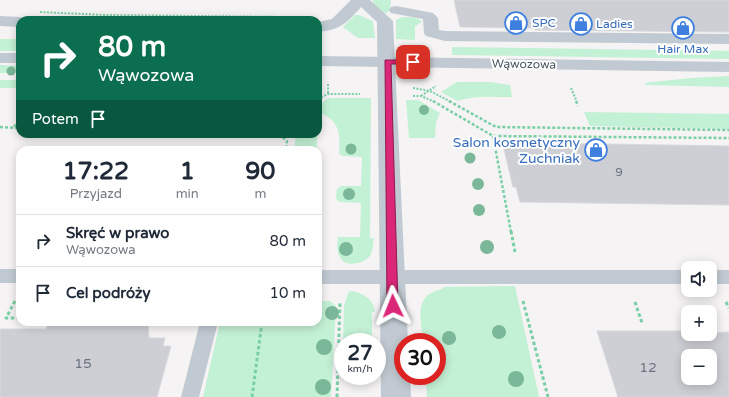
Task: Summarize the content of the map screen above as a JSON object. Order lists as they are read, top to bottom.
{
  "streets": {
    "street": ["Wąwozowa"]
  },
  "places": {
    "shop": [
      "SPC",
      "Ladies",
      "Hair Max",
      "Salon kosmetyczny Zuchniak"
    ]
  },
  "house_numbers": ["9", "15", "12"],
  "page": {
    "turn": ["80 m", "Wąwozowa"],
    "then": "Potem",
    "eta": [
      "17:22",
      "Przyjazd",
      "1",
      "min",
      "90",
      "m"
    ],
    "list": [
      {
        "name": "Skręć w prawo",
        "note": "Wąwozowa",
        "value": "80 m"
      },
      {
        "name": "Cel podróży",
        "value": "10 m"
      }
    ],
    "map_buttons": ["+", "−"],
    "speed": "27 km/h",
    "limit": "30"
  }
}
